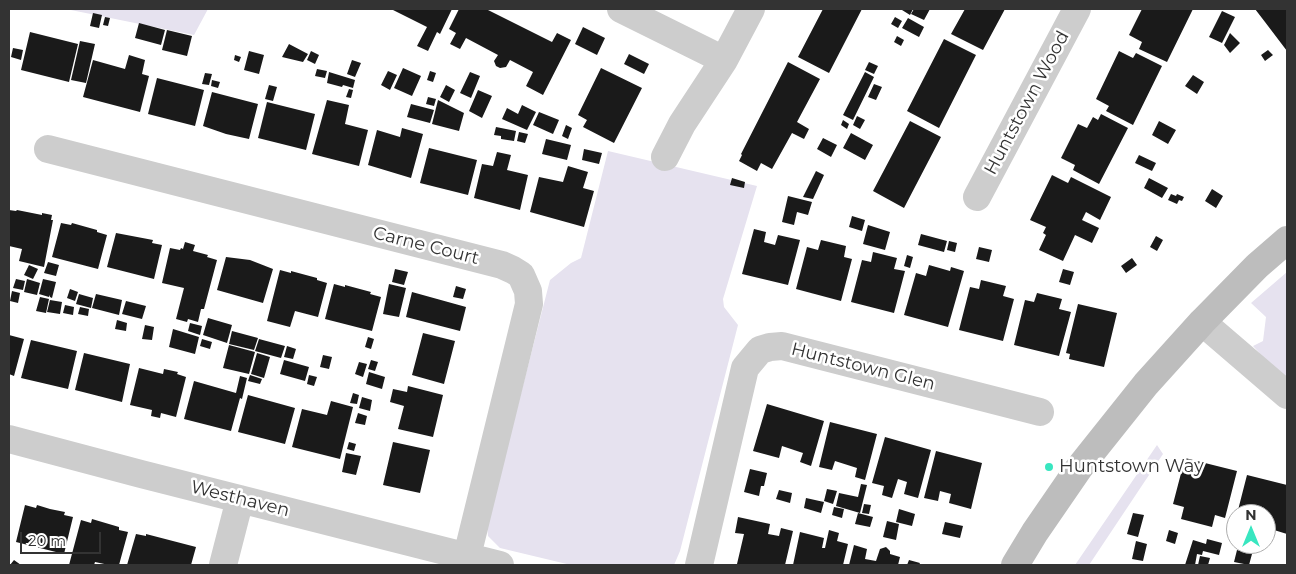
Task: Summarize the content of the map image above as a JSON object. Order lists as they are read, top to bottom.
{
  "streets": {
    "street": [
      "Huntstown Wood",
      "Carne Court",
      "Huntstown Glen",
      "Westhaven"
    ]
  },
  "crossings": [
    ["Carne Court", "Westhaven"]
  ],
  "places": ["Huntstown Way"],
  "scale_bar": "20 m",
  "north": "top"
}
